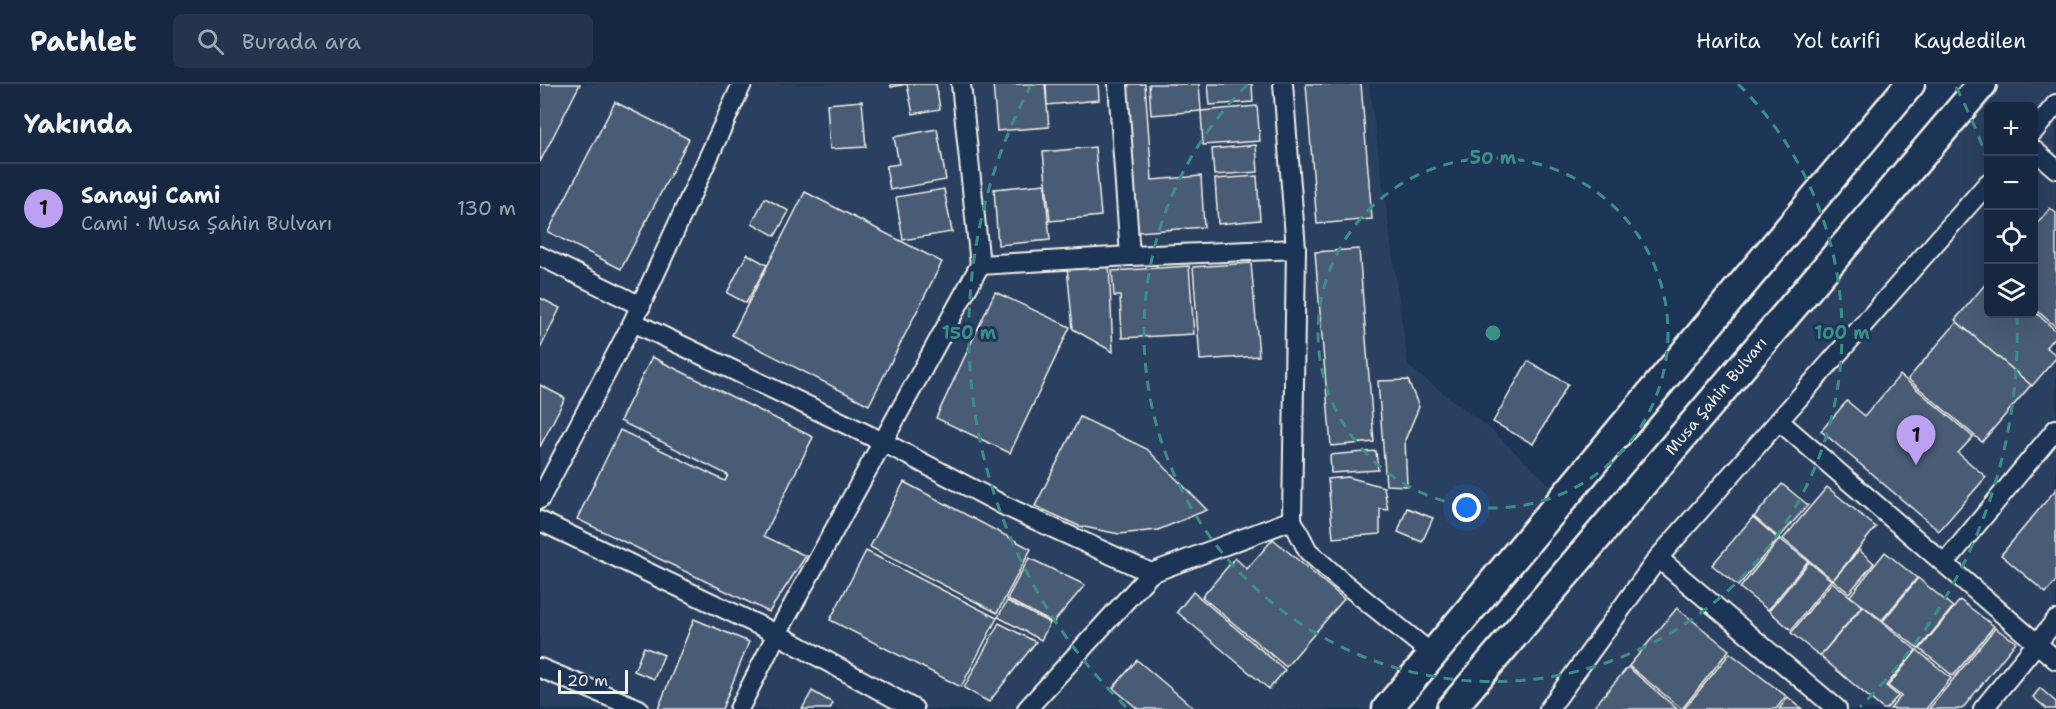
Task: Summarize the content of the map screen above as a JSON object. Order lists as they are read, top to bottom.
{
  "streets": {
    "main road": ["Musa Şahin Bulvarı"]
  },
  "scale_bar": "20 m",
  "page": {
    "header": "Pathlet",
    "search": "Burada ara",
    "nav": ["Harita", "Yol tarifi", "Kaydedilen"],
    "heading": "Yakında",
    "map_buttons": ["+", "−"],
    "list": [
      {
        "mark": "1",
        "name": "Sanayi Cami",
        "note": "Cami · Musa Şahin Bulvarı",
        "value": "130 m"
      }
    ],
    "pins": "1",
    "scale": "20 m"
  },
  "rings": ["50 m", "100 m", "150 m"]
}
